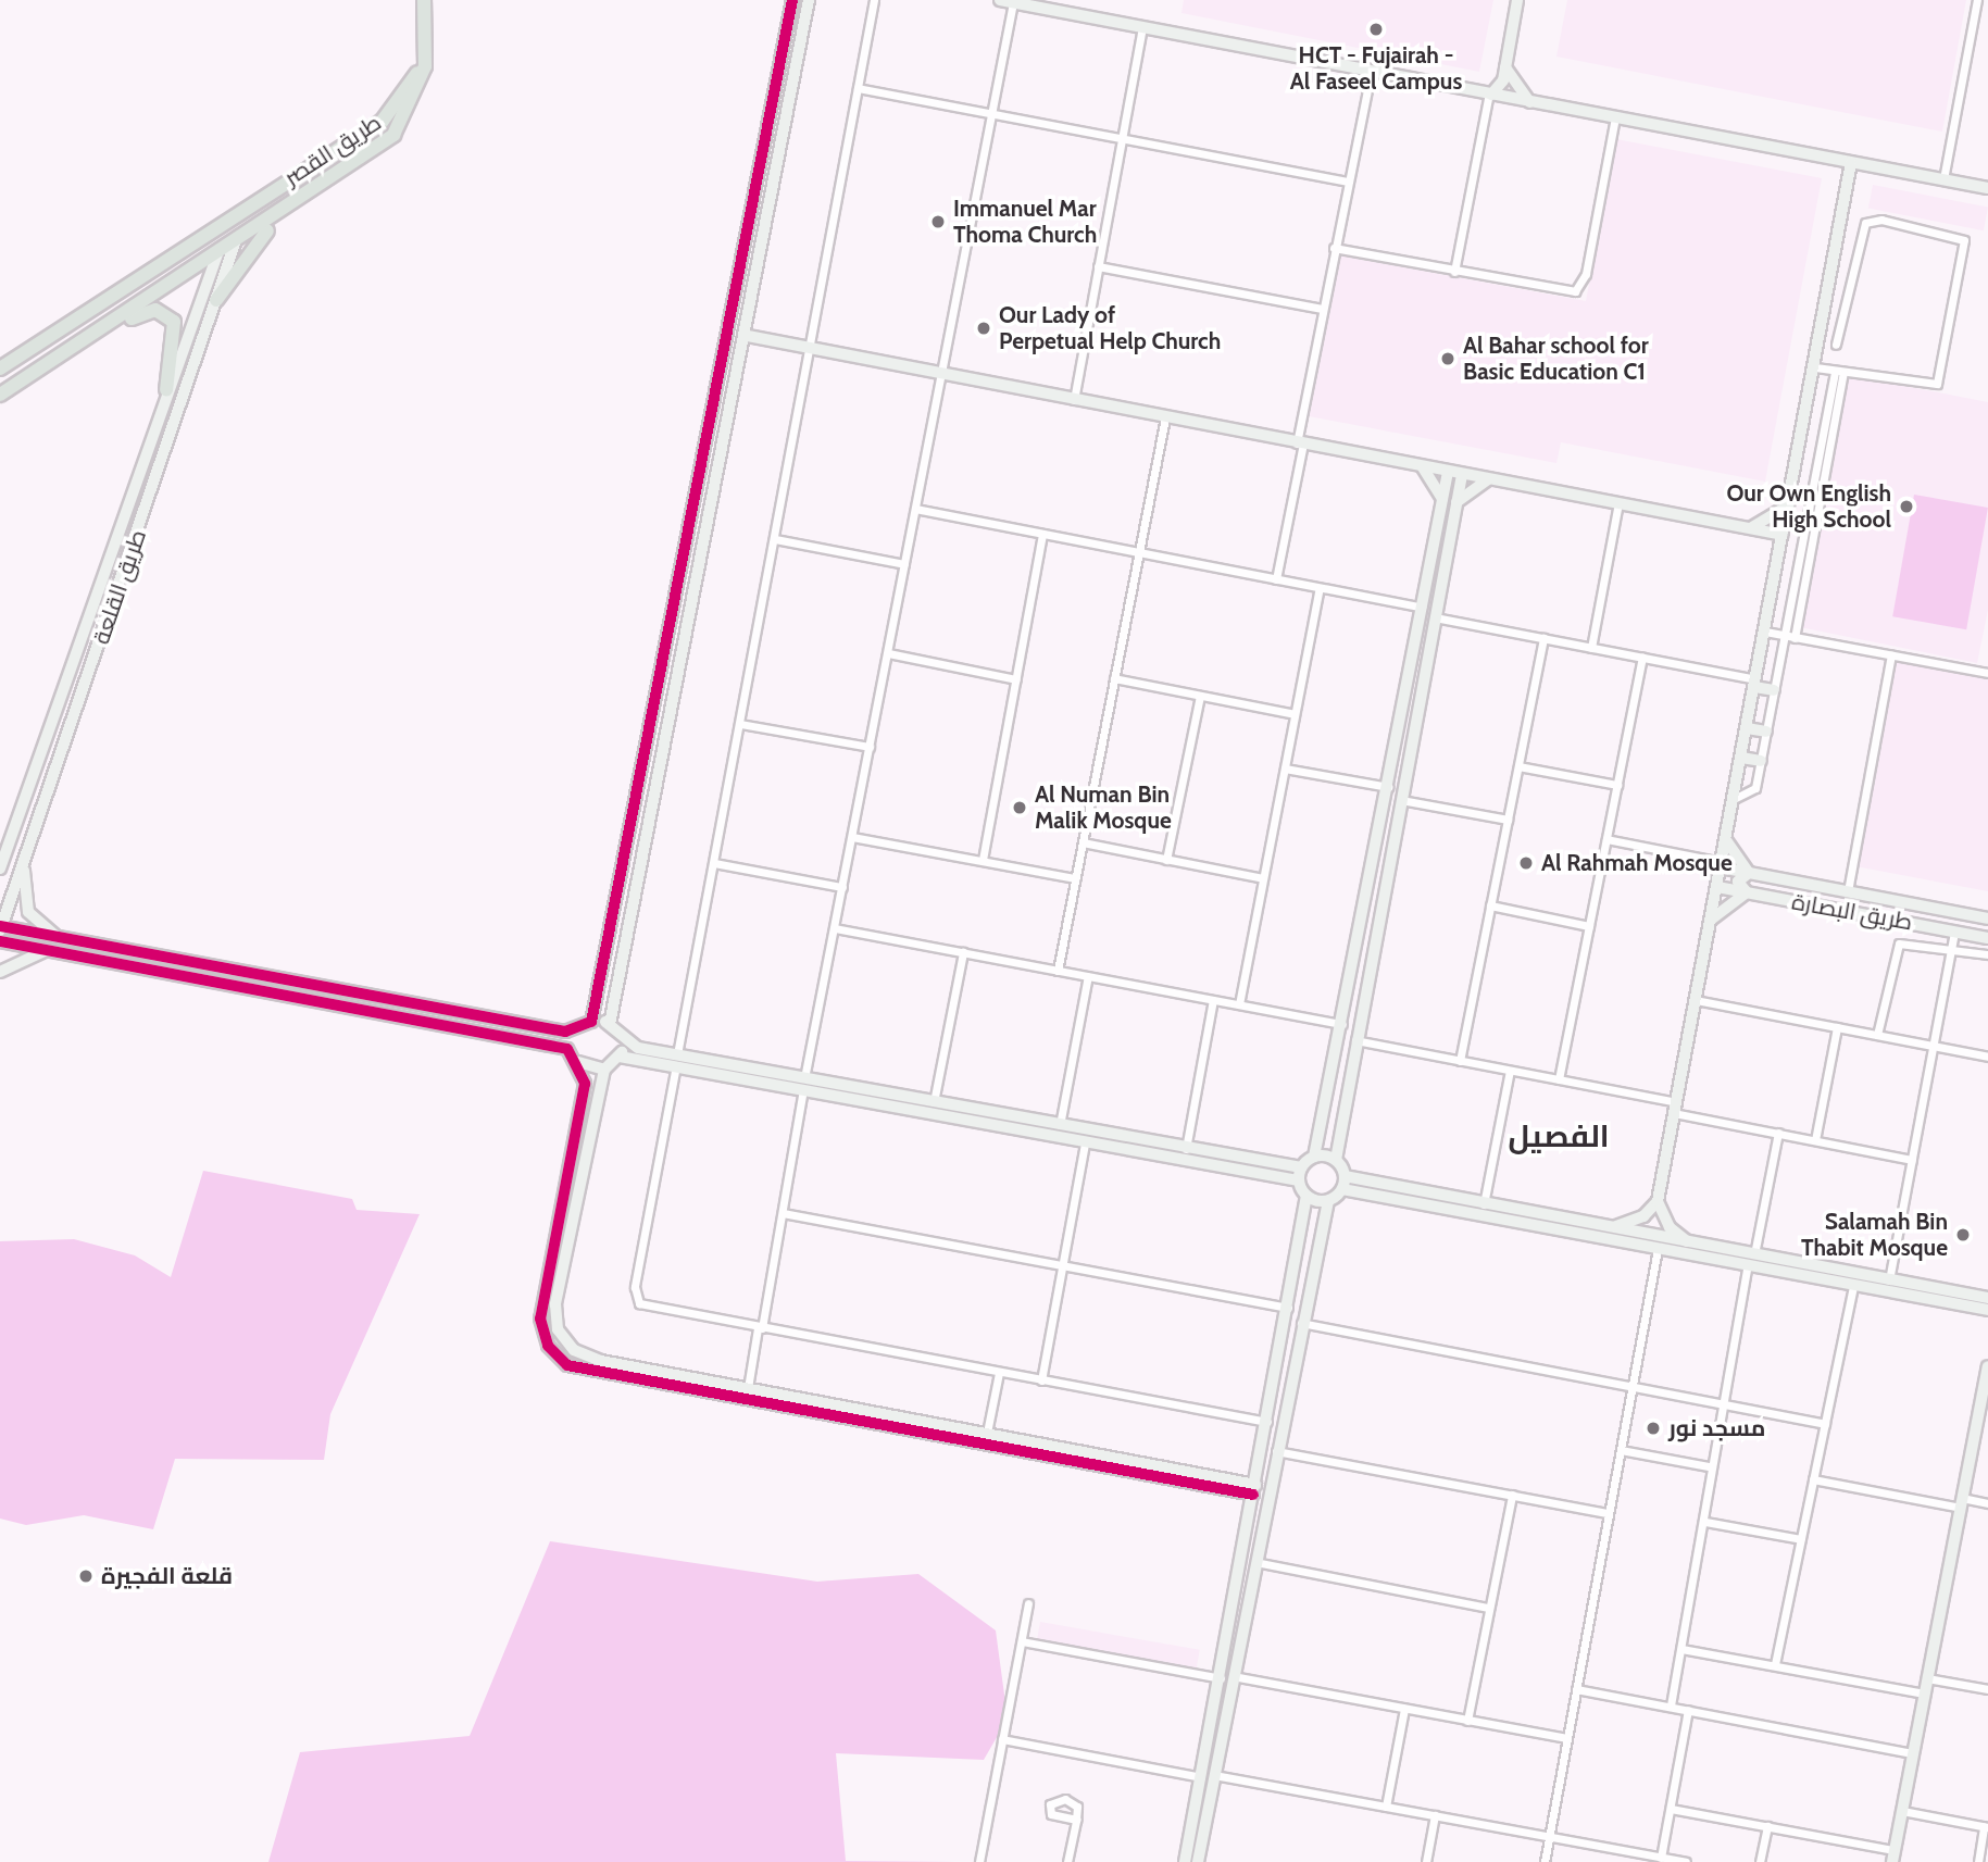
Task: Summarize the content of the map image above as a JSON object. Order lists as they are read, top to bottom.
{
  "streets": {
    "main road": ["طريق القصر"],
    "street": ["طريق القلعة", "طريق البصارة"]
  },
  "crossings": [
    ["طريق القصر", "طريق القلعة"]
  ],
  "districts": ["الفصيل"],
  "places": [
    "HCT - Fujairah - Al Faseel Campus",
    "Immanuel Mar Thoma Church",
    "Our Lady of Perpetual Help Church",
    "Al Bahar school for Basic Education C1",
    "Our Own English High School",
    "Al Numan Bin Malik Mosque",
    "Al Rahmah Mosque",
    "Salamah Bin Thabit Mosque",
    "مسجد نور",
    "قلعة الفجيرة"
  ]
}
